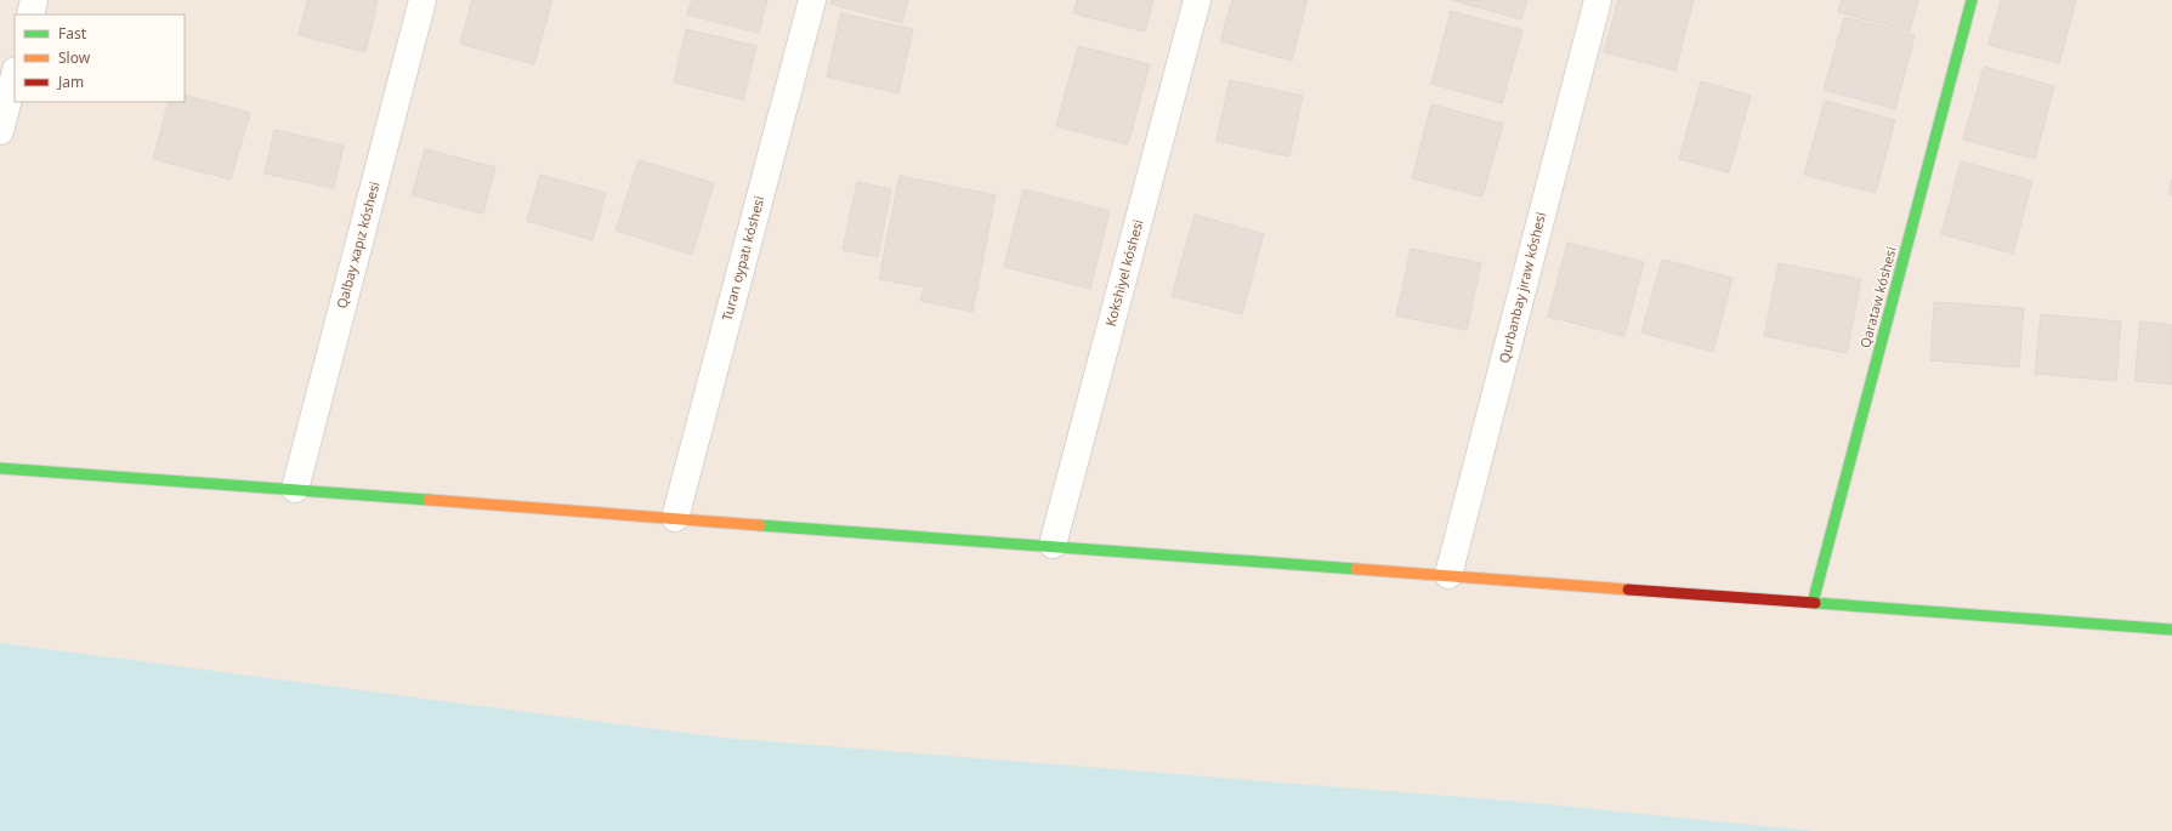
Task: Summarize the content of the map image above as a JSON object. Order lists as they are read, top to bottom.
{
  "streets": {
    "street": [
      "Qalbay xapız kóshesi",
      "Turan oypatı kóshesi",
      "Kokshiyel kóshesi",
      "Qurbanbay jıraw kóshesi",
      "Qarataw kóshesi"
    ]
  },
  "legend": ["Fast", "Slow", "Jam"]
}
